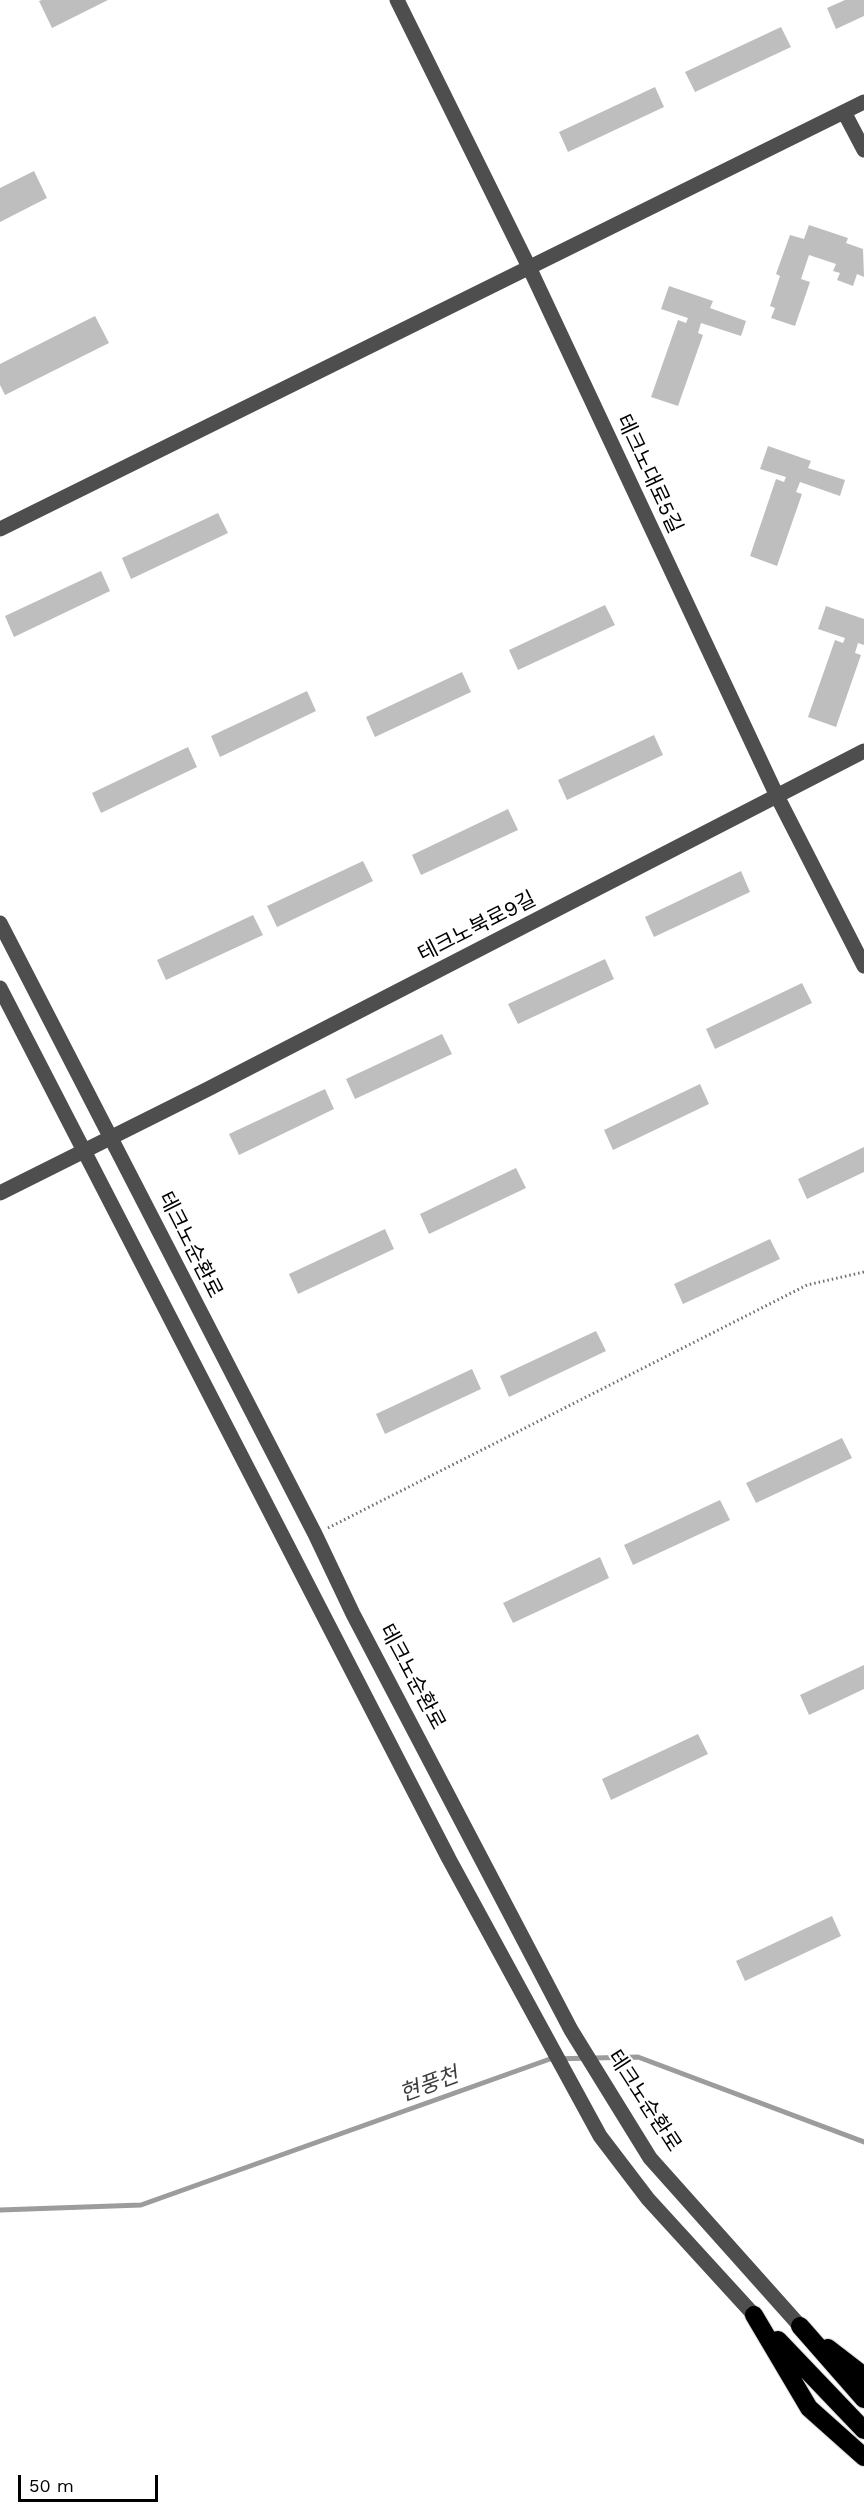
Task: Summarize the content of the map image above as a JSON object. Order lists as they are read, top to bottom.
{
  "streets": {
    "highway": ["테크노순환로"],
    "street": ["테크노대로5길", "테크노북로9길"]
  },
  "crossings": [
    ["테크노대로5길", "테크노북로9길"],
    ["테크노북로9길", "테크노순환로"]
  ],
  "water": ["현풍천"],
  "scale_bar": "50 m"
}
